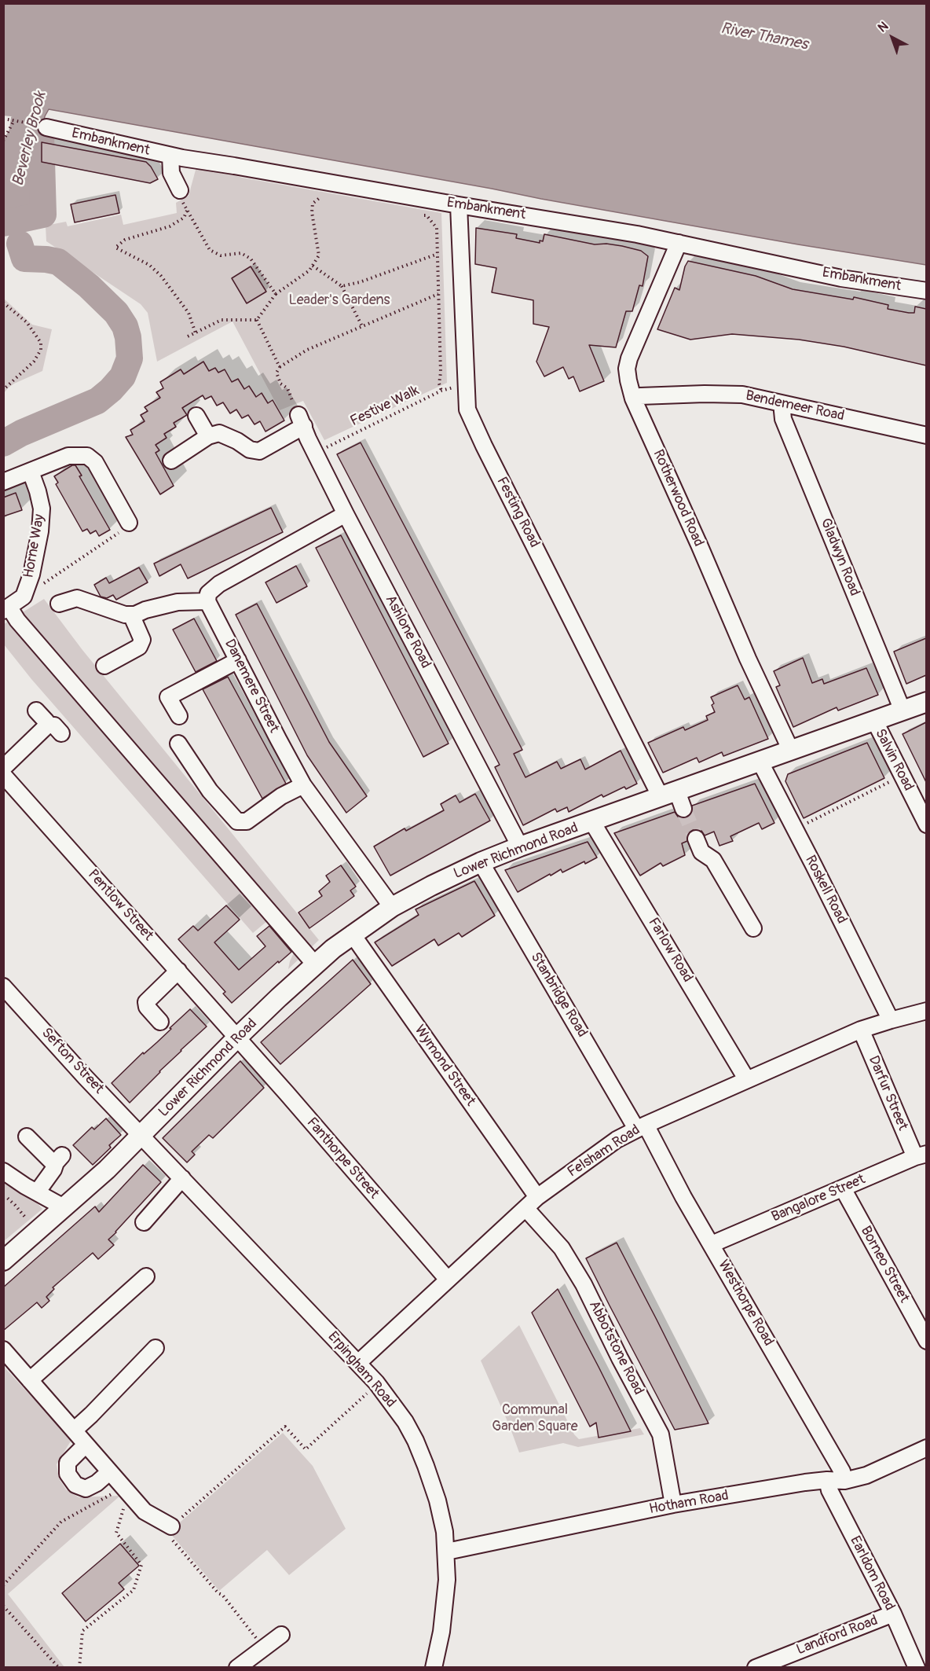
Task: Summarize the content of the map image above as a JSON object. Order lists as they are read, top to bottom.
{
  "streets": {
    "main road": ["Lower Richmond Road"],
    "street": [
      "Embankment",
      "Bendemeer Road",
      "Rotherwood Road",
      "Festing Road",
      "Horne Way",
      "Gladwyn Road",
      "Ashlone Road",
      "Danemere Street",
      "Salvin Road",
      "Roskell Road",
      "Pentlow Street",
      "Farlow Road",
      "Stanbridge Road",
      "Sefton Street",
      "Wymond Street",
      "Darfur Street",
      "Felsham Road",
      "Fanthorpe Street",
      "Bangalore Street",
      "Borneo Street",
      "Westhorpe Road",
      "Abbotstone Road",
      "Erpingham Road",
      "Hotham Road",
      "Earldom Road",
      "Landford Road"
    ],
    "path": ["Festive Walk"]
  },
  "crossings": [
    ["Embankment", "Rotherwood Road"],
    ["Embankment", "Festing Road"],
    ["Festive Walk", "Festing Road"],
    ["Festive Walk", "Ashlone Road"],
    ["Bendemeer Road", "Rotherwood Road"],
    ["Bendemeer Road", "Gladwyn Road"],
    ["Rotherwood Road", "Lower Richmond Road"],
    ["Festing Road", "Lower Richmond Road"],
    ["Gladwyn Road", "Lower Richmond Road"],
    ["Ashlone Road", "Lower Richmond Road"],
    ["Danemere Street", "Lower Richmond Road"],
    ["Salvin Road", "Lower Richmond Road"],
    ["Lower Richmond Road", "Roskell Road"],
    ["Lower Richmond Road", "Pentlow Street"],
    ["Lower Richmond Road", "Farlow Road"],
    ["Lower Richmond Road", "Stanbridge Road"],
    ["Lower Richmond Road", "Sefton Street"],
    ["Lower Richmond Road", "Wymond Street"],
    ["Lower Richmond Road", "Fanthorpe Street"],
    ["Lower Richmond Road", "Erpingham Road"],
    ["Roskell Road", "Felsham Road"],
    ["Pentlow Street", "Fanthorpe Street"],
    ["Farlow Road", "Felsham Road"],
    ["Stanbridge Road", "Felsham Road"],
    ["Stanbridge Road", "Westhorpe Road"],
    ["Sefton Street", "Erpingham Road"],
    ["Wymond Street", "Felsham Road"],
    ["Darfur Street", "Felsham Road"],
    ["Darfur Street", "Bangalore Street"],
    ["Felsham Road", "Fanthorpe Street"],
    ["Felsham Road", "Westhorpe Road"],
    ["Felsham Road", "Abbotstone Road"],
    ["Felsham Road", "Erpingham Road"],
    ["Bangalore Street", "Borneo Street"],
    ["Bangalore Street", "Westhorpe Road"],
    ["Westhorpe Road", "Hotham Road"],
    ["Abbotstone Road", "Hotham Road"],
    ["Erpingham Road", "Hotham Road"],
    ["Hotham Road", "Earldom Road"],
    ["Earldom Road", "Landford Road"]
  ],
  "water": ["River Thames", "Beverley Brook"],
  "parks": ["Leader's Gardens", "Communal Garden Square"],
  "north": "top left"
}
